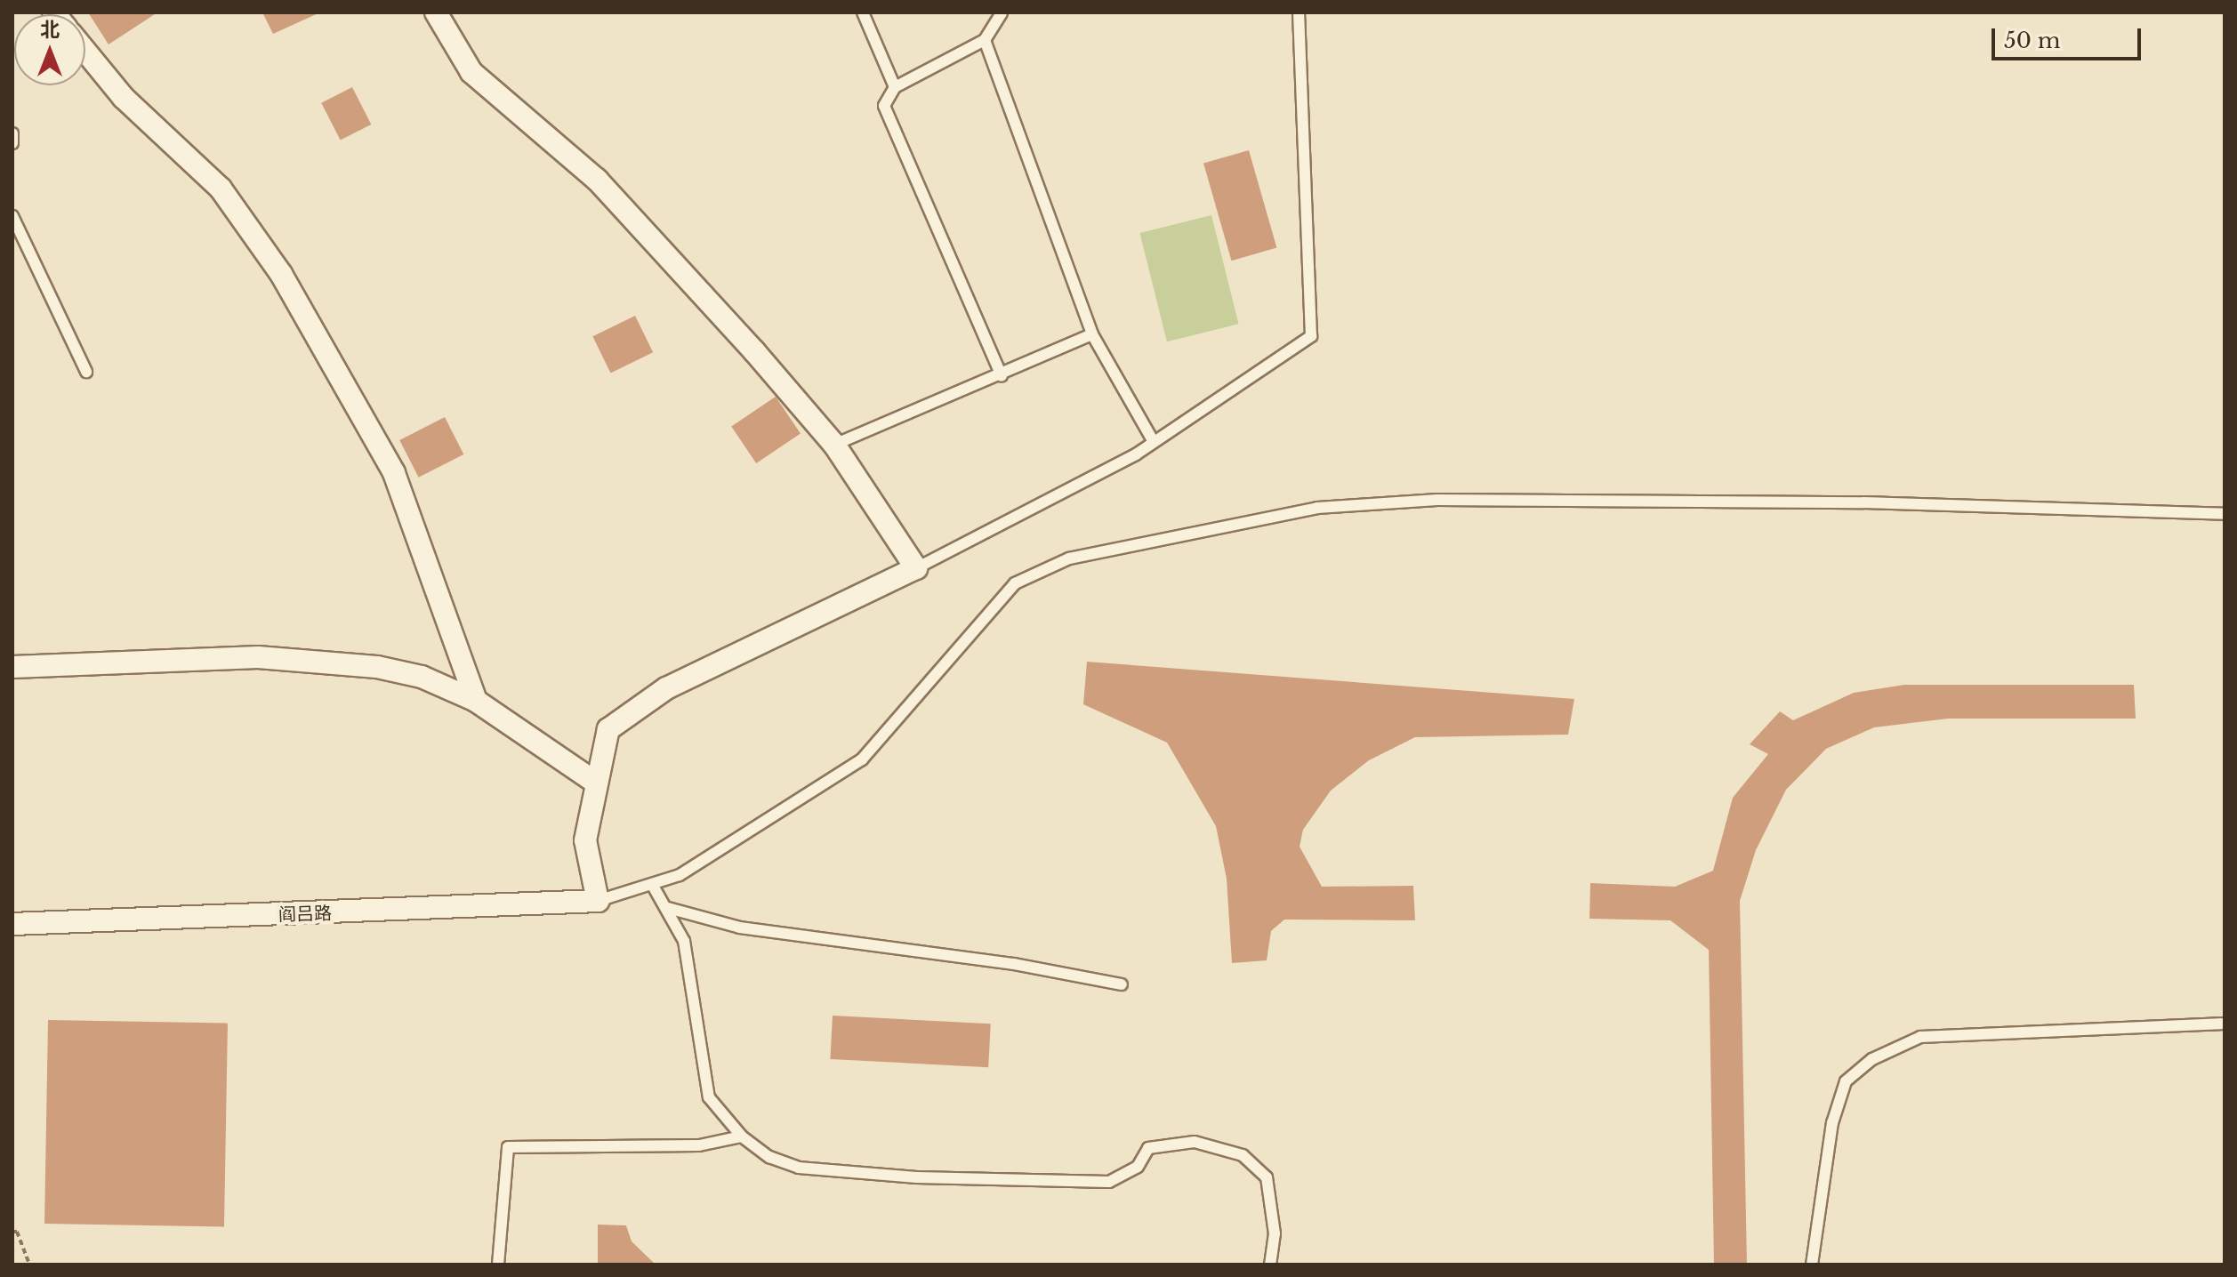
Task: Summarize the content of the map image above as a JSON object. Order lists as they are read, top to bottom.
{
  "streets": {
    "street": ["阎吕路"]
  },
  "scale_bar": "50 m",
  "north": "top"
}
